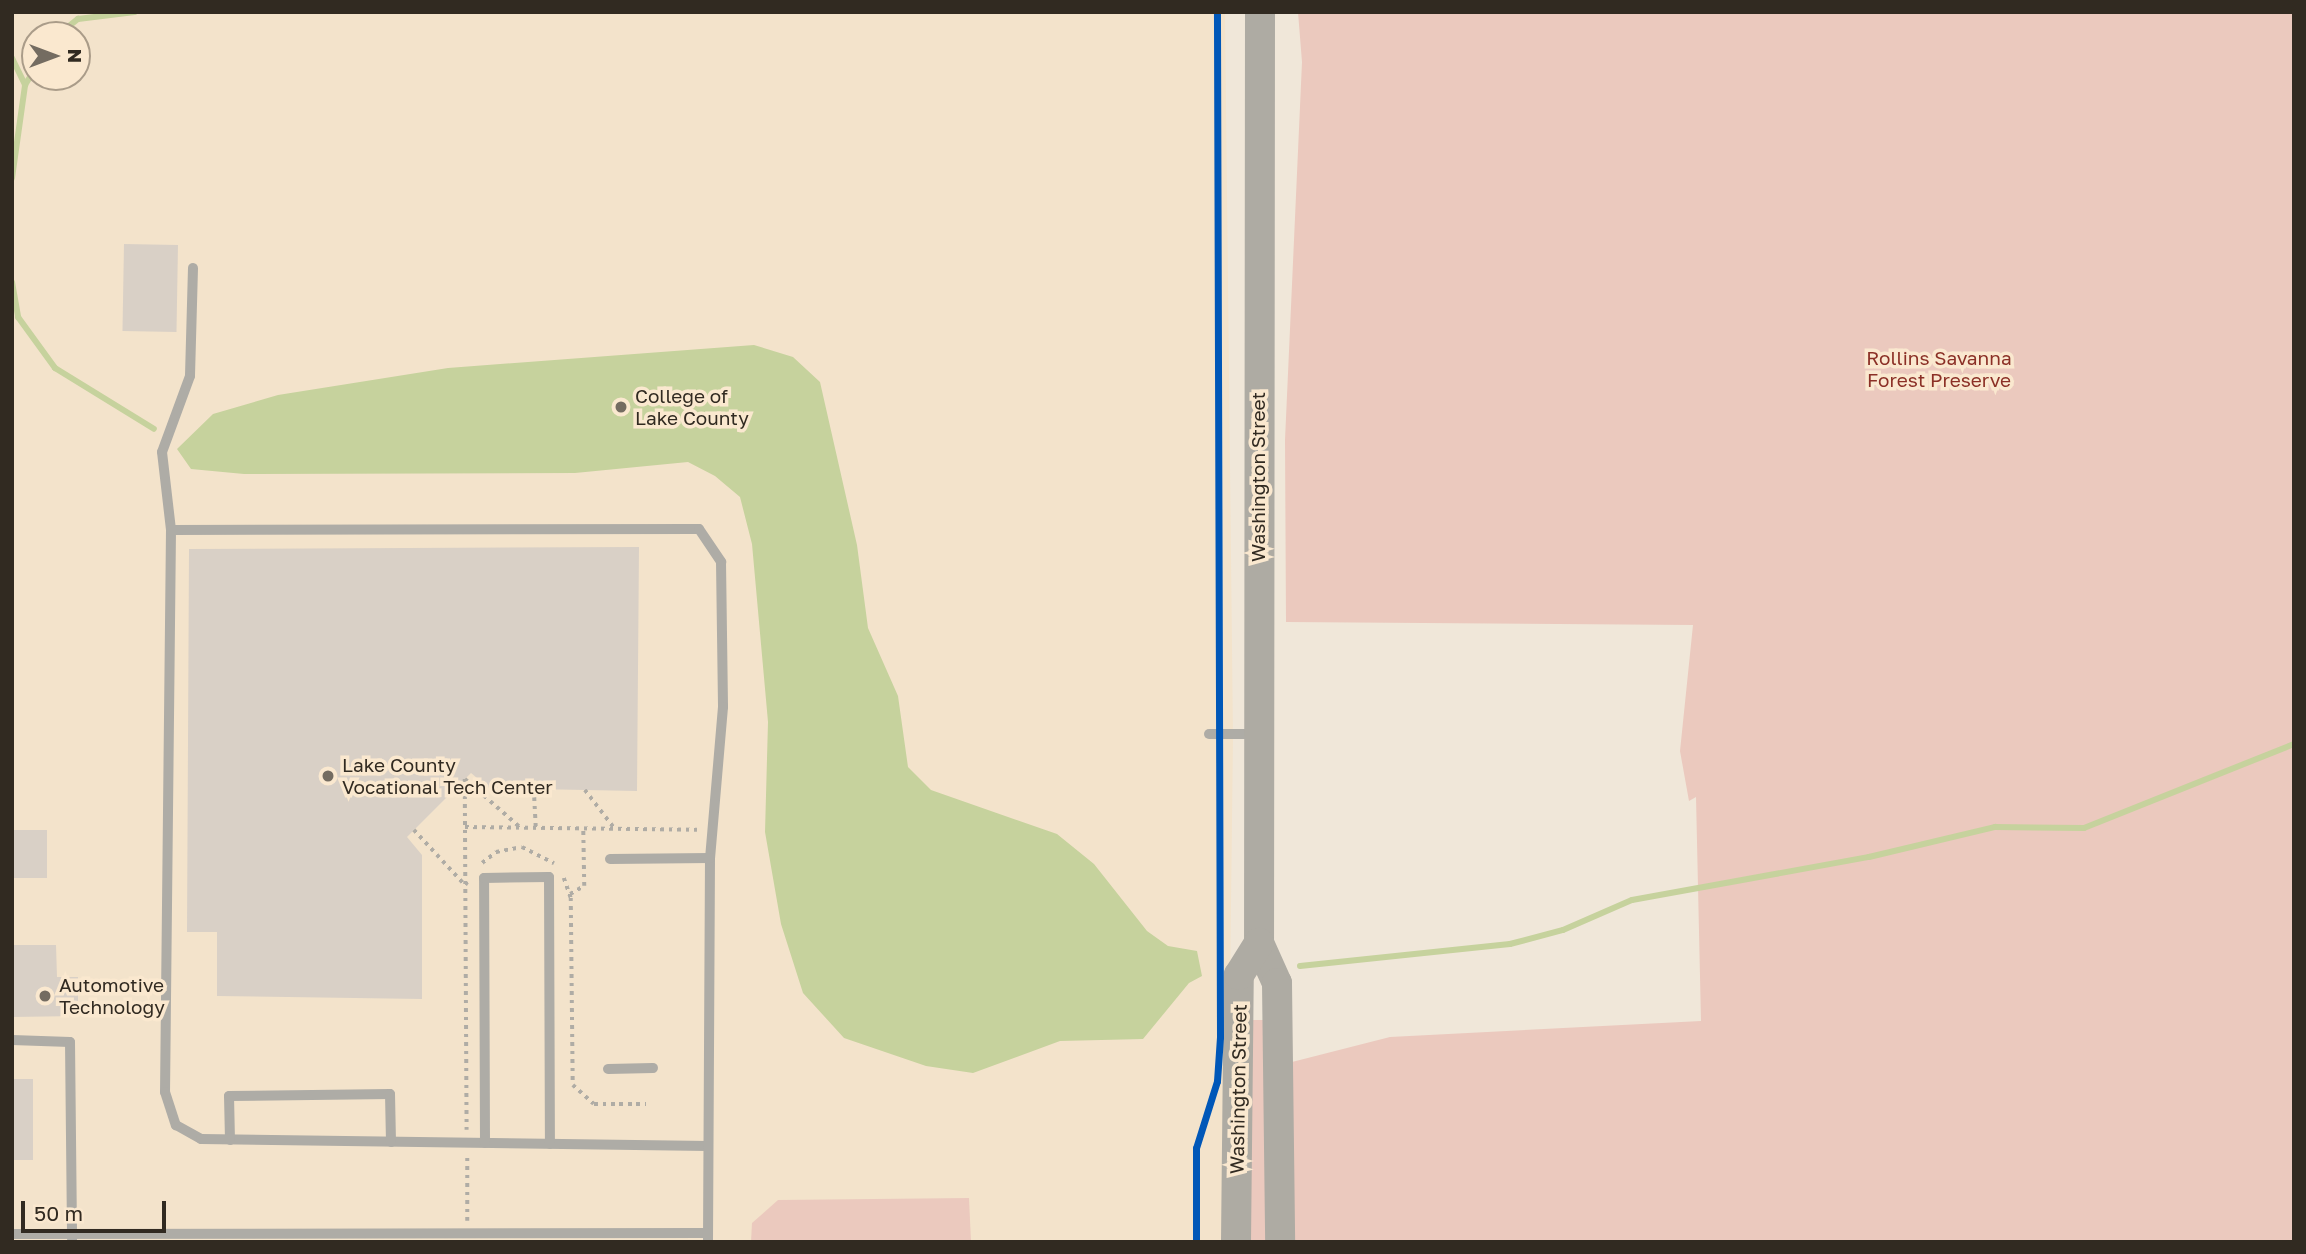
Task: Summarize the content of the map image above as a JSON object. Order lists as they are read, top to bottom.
{
  "streets": {
    "main road": ["Washington Street"]
  },
  "parks": ["Rollins Savanna Forest Preserve"],
  "places": ["College of Lake County", "Lake County Vocational Tech Center", "Automotive Technology"],
  "scale_bar": "50 m",
  "north": "right"
}
